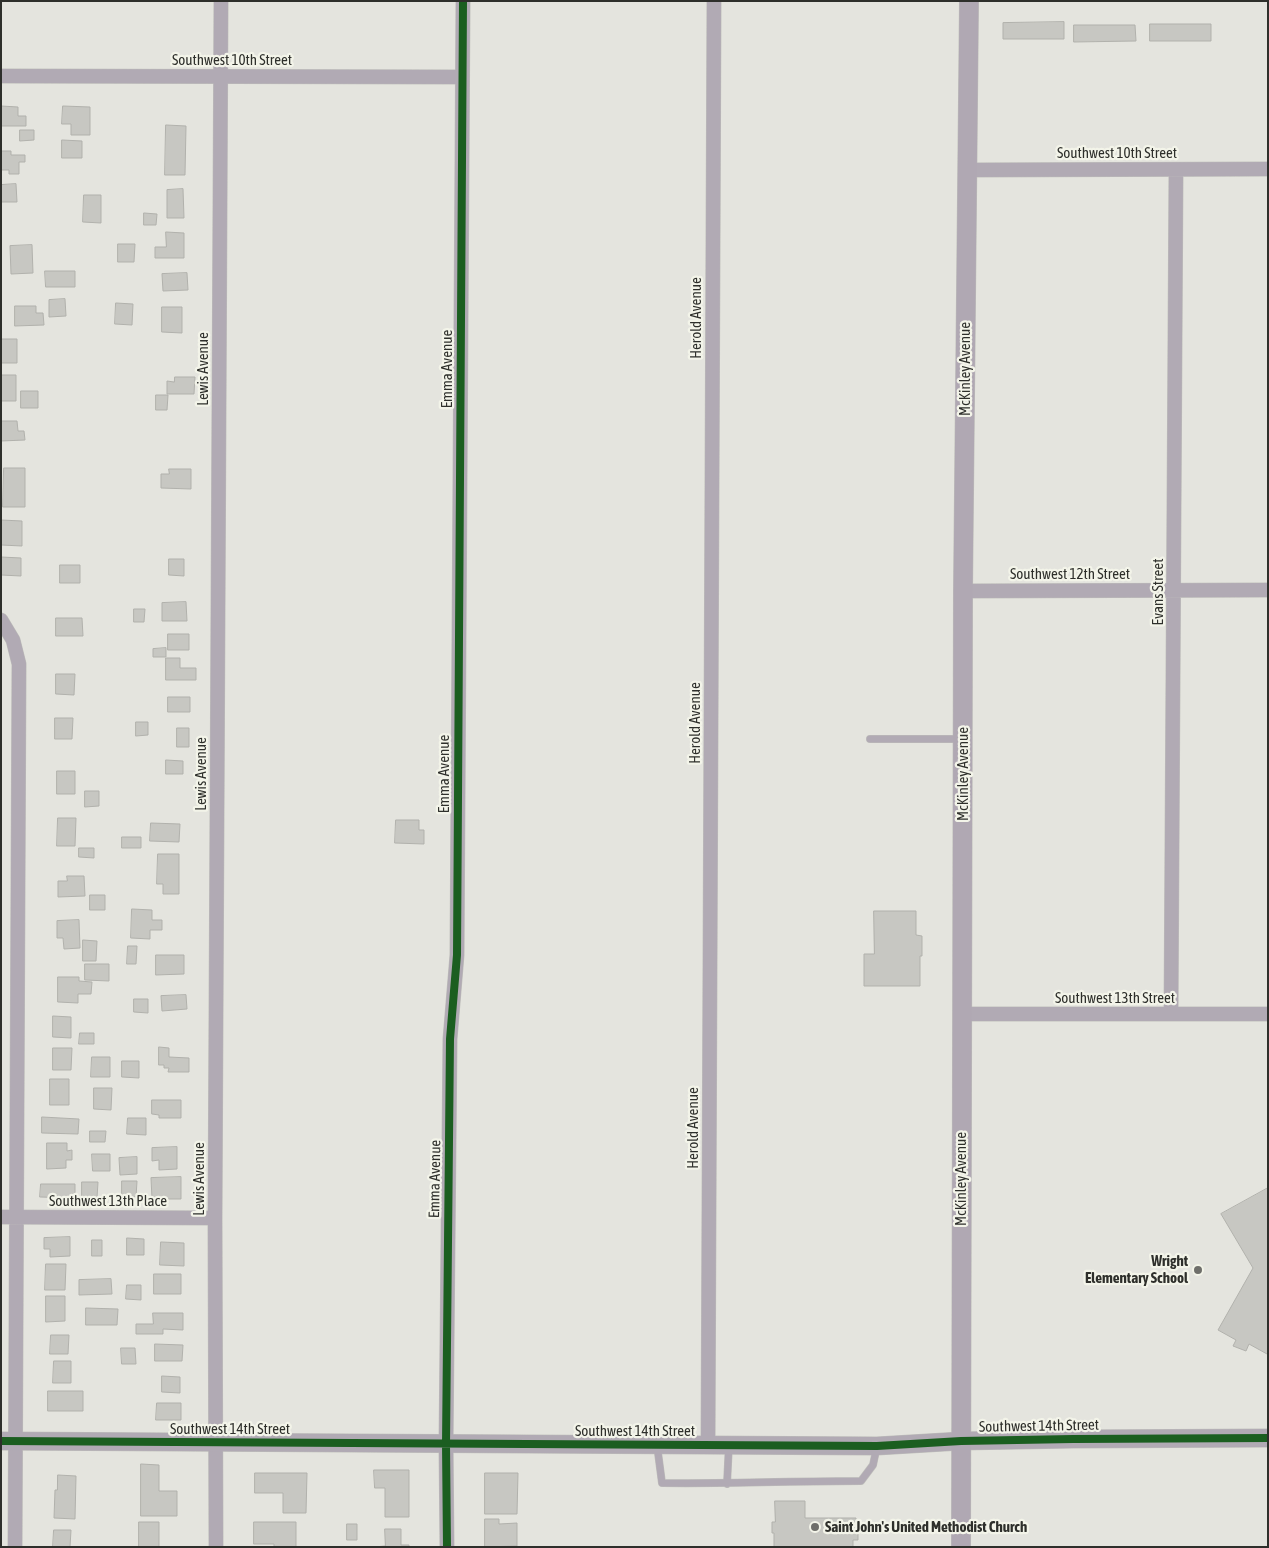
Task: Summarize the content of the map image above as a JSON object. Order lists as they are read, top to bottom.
{
  "streets": {
    "main road": ["McKinley Avenue"],
    "street": [
      "Southwest 10th Street",
      "Herold Avenue",
      "Lewis Avenue",
      "Emma Avenue",
      "Southwest 12th Street",
      "Evans Street",
      "Southwest 13th Street",
      "Southwest 13th Place",
      "Southwest 14th Street"
    ]
  },
  "crossings": [
    ["Southwest 10th Street", "Lewis Avenue"],
    ["Southwest 10th Street", "Emma Avenue"],
    ["Southwest 10th Street", "McKinley Avenue"],
    ["Southwest 10th Street", "Evans Street"],
    ["Herold Avenue", "Southwest 14th Street"],
    ["Lewis Avenue", "Southwest 13th Place"],
    ["Lewis Avenue", "Southwest 14th Street"],
    ["Emma Avenue", "Southwest 14th Street"],
    ["McKinley Avenue", "Southwest 12th Street"],
    ["McKinley Avenue", "Southwest 13th Street"],
    ["McKinley Avenue", "Southwest 14th Street"],
    ["Southwest 12th Street", "Evans Street"],
    ["Evans Street", "Southwest 13th Street"]
  ],
  "places": ["Wright Elementary School", "Saint John's United Methodist Church"]
}
